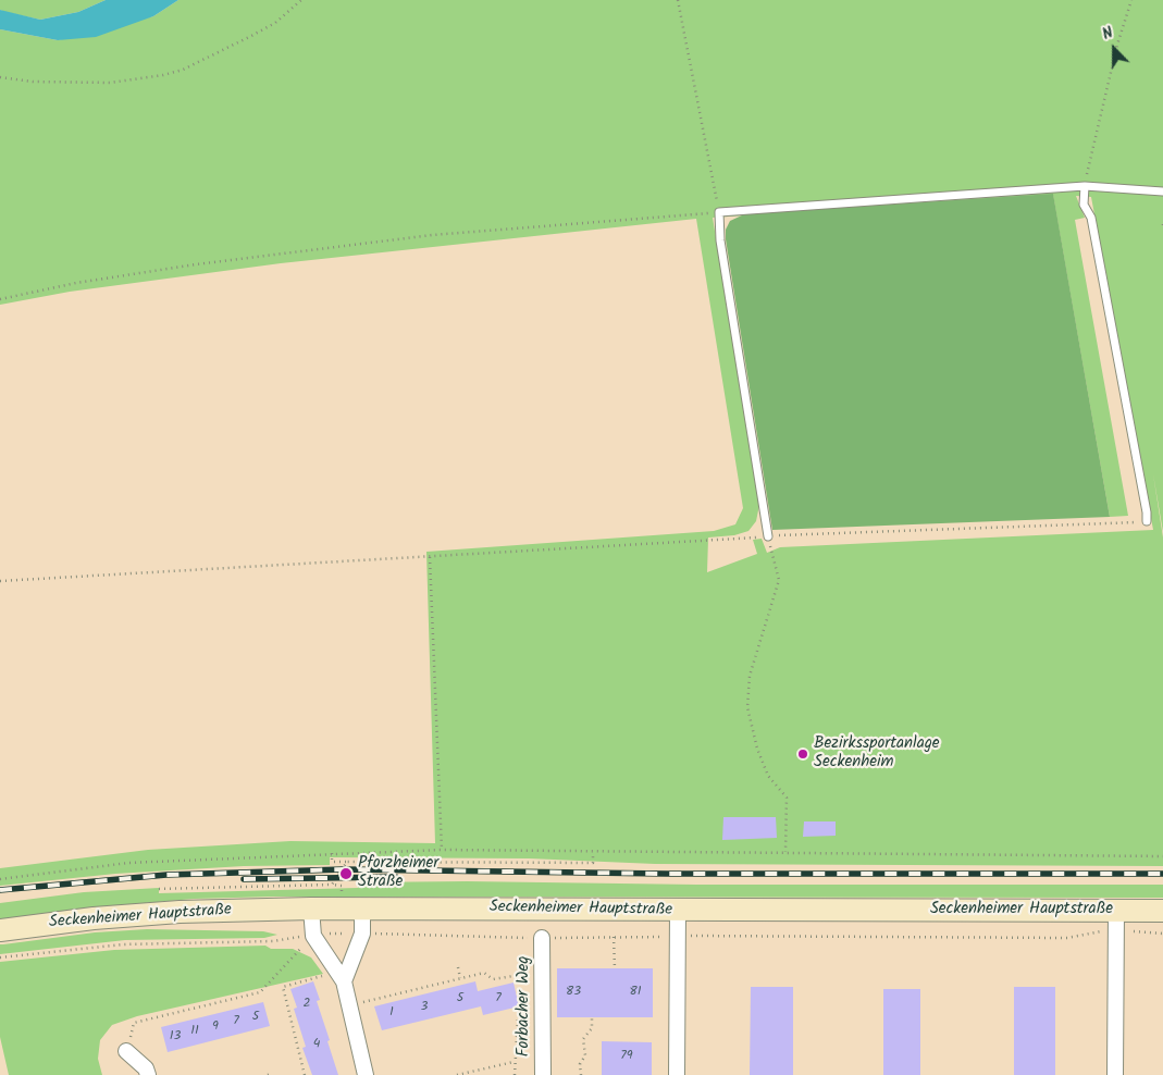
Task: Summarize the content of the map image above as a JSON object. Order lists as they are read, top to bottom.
{
  "streets": {
    "main road": ["Seckenheimer Hauptstraße"],
    "street": ["Forbacher Weg"]
  },
  "places": ["Bezirkssportanlage Seckenheim", "Pforzheimer Straße"],
  "house_numbers": [
    "83",
    "81",
    "5",
    "7",
    "2",
    "3",
    "1",
    "5",
    "7",
    "9",
    "11",
    "13",
    "4",
    "79"
  ],
  "north": "top"
}
